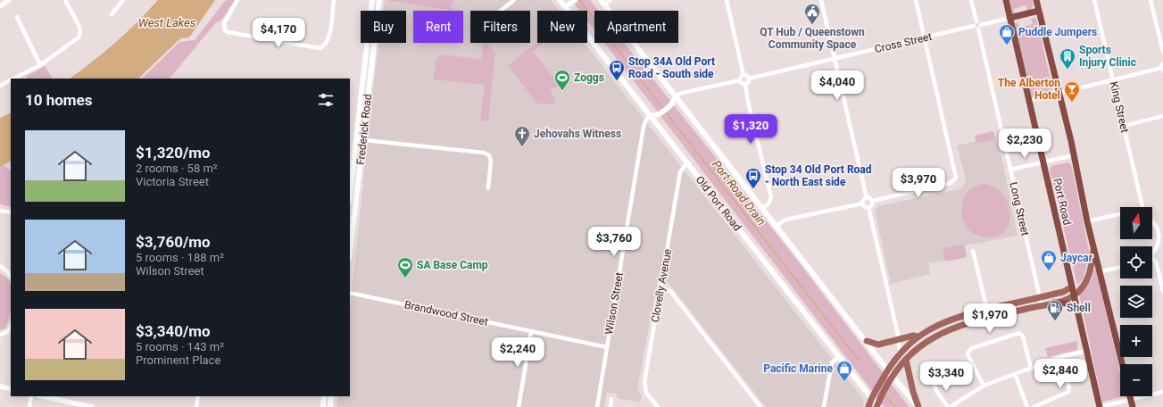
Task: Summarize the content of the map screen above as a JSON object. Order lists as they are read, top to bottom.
{
  "streets": {
    "highway": ["Port Road"],
    "main road": ["Frederick Road", "Old Port Road"],
    "street": [
      "Cross Street",
      "King Street",
      "Long Street",
      "Clovelly Avenue",
      "Wilson Street",
      "Brandwood Street"
    ]
  },
  "crossings": [
    ["Old Port Road", "Clovelly Avenue"],
    ["Old Port Road", "Wilson Street"],
    ["Wilson Street", "Brandwood Street"]
  ],
  "water": ["West Lakes", "Port Road Drain"],
  "places": {
    "public building": ["QT Hub / Queenstown Community Space"],
    "shop": ["Puddle Jumpers", "Jaycar", "Pacific Marine"],
    "building": ["Sports Injury Clinic"],
    "bus stop": ["Stop 34A Old Port Road - South side", "Stop 34 Old Port Road - North East side"],
    "sports": ["Zoggs", "SA Base Camp"],
    "bar": ["The Alberton Hotel"],
    "church": ["Jehovahs Witness"],
    "fuel station": ["Shell"]
  },
  "north": "top",
  "page": {
    "chip": [
      "Buy",
      "Rent",
      "Filters",
      "New",
      "Apartment"
    ],
    "price": [
      "$4,170",
      "$4,040",
      "$1,320",
      "$2,230",
      "$3,970",
      "$3,760",
      "$1,970",
      "$2,240",
      "$2,840",
      "$3,340"
    ],
    "heading": "10 homes",
    "list": [
      {
        "name": "$1,320/mo",
        "note": "2 rooms · 58 m² · Victoria Street"
      },
      {
        "name": "$3,760/mo",
        "note": "5 rooms · 188 m² · Wilson Street"
      },
      {
        "name": "$3,340/mo",
        "note": "5 rooms · 143 m² · Prominent Place"
      }
    ],
    "map_buttons": ["+", "−"]
  }
}
